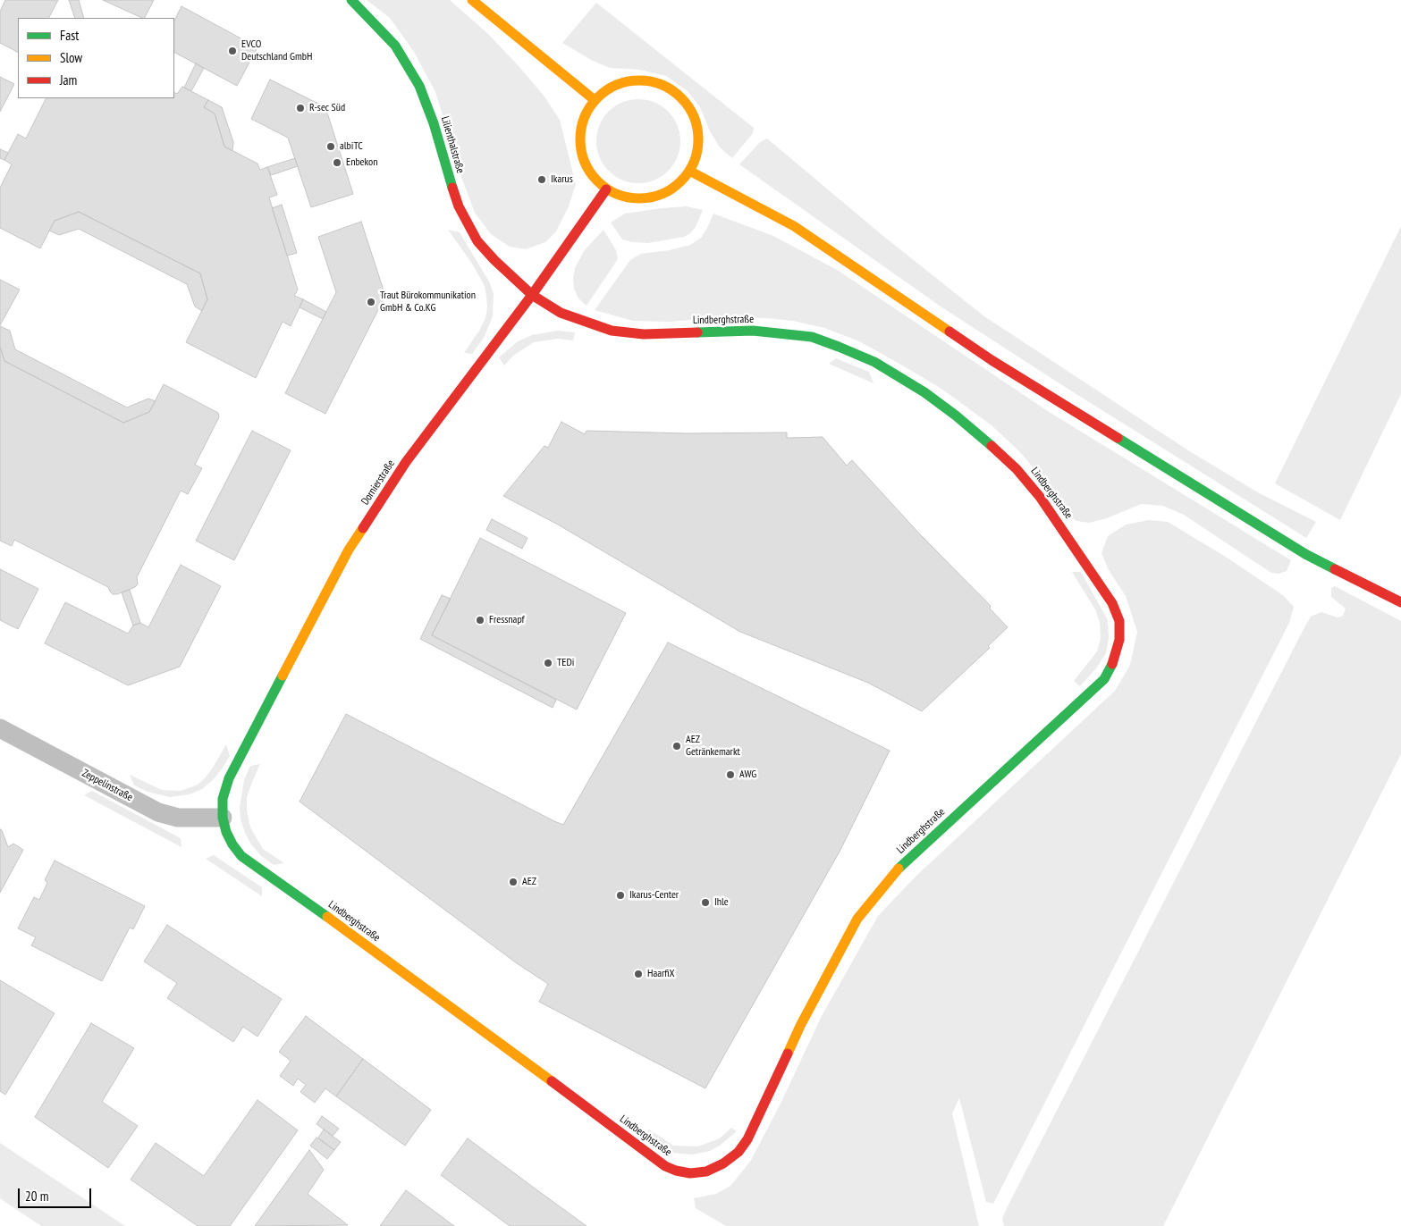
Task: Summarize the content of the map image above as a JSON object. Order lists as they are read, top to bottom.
{
  "streets": {
    "street": [
      "Lilienthalstraße",
      "Lindberghstraße",
      "Dornierstraße",
      "Zeppelinstraße"
    ]
  },
  "crossings": [
    ["Lilienthalstraße", "Lindberghstraße"],
    ["Lilienthalstraße", "Dornierstraße"],
    ["Lindberghstraße", "Dornierstraße"],
    ["Lindberghstraße", "Zeppelinstraße"],
    ["Dornierstraße", "Zeppelinstraße"]
  ],
  "places": [
    "EVCO Deutschland GmbH",
    "R-sec Süd",
    "albiTC",
    "Enbekon",
    "Ikarus",
    "Traut Bürokommunikation GmbH & Co.KG",
    "Fressnapf",
    "TEDi",
    "AEZ Getränkemarkt",
    "AWG",
    "AEZ",
    "Ikarus-Center",
    "Ihle",
    "HaarfiX"
  ],
  "legend": ["Fast", "Slow", "Jam"],
  "scale_bar": "20 m"
}
